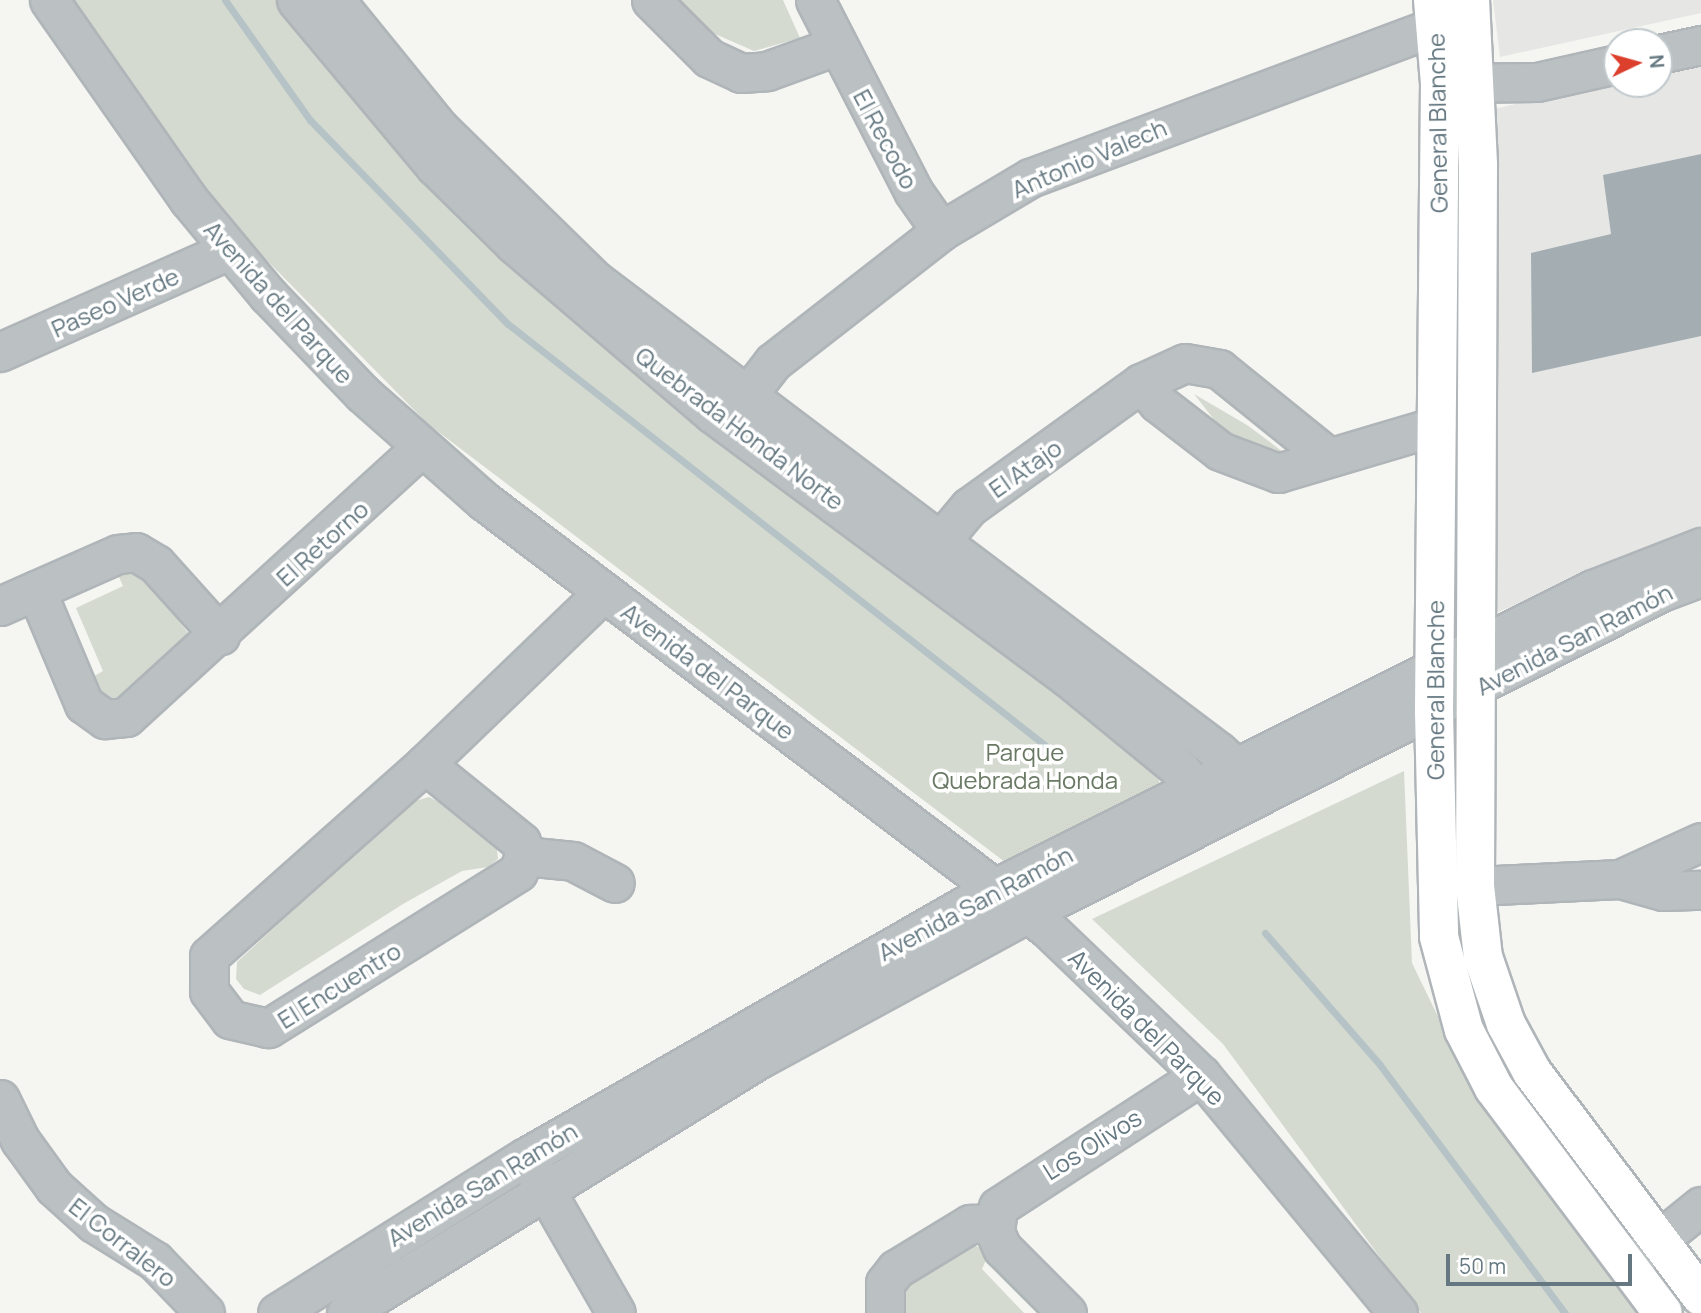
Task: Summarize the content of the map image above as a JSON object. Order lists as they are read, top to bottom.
{
  "streets": {
    "main road": ["General Blanche"],
    "street": [
      "El Recodo",
      "Antonio Valech",
      "Paseo Verde",
      "Avenida del Parque",
      "Quebrada Honda Norte",
      "El Atajo",
      "El Retorno",
      "Avenida San Ramón",
      "El Encuentro",
      "Los Olivos",
      "El Corralero"
    ]
  },
  "crossings": [
    ["General Blanche", "Antonio Valech"],
    ["General Blanche", "Avenida San Ramón"],
    ["El Recodo", "Antonio Valech"],
    ["Antonio Valech", "Quebrada Honda Norte"],
    ["Paseo Verde", "Avenida del Parque"],
    ["Avenida del Parque", "El Retorno"],
    ["Avenida del Parque", "Avenida San Ramón"],
    ["Avenida del Parque", "El Encuentro"],
    ["Avenida del Parque", "Los Olivos"],
    ["Quebrada Honda Norte", "El Atajo"],
    ["Quebrada Honda Norte", "Avenida San Ramón"]
  ],
  "parks": ["Parque Quebrada Honda"],
  "scale_bar": "50 m",
  "north": "right"
}
